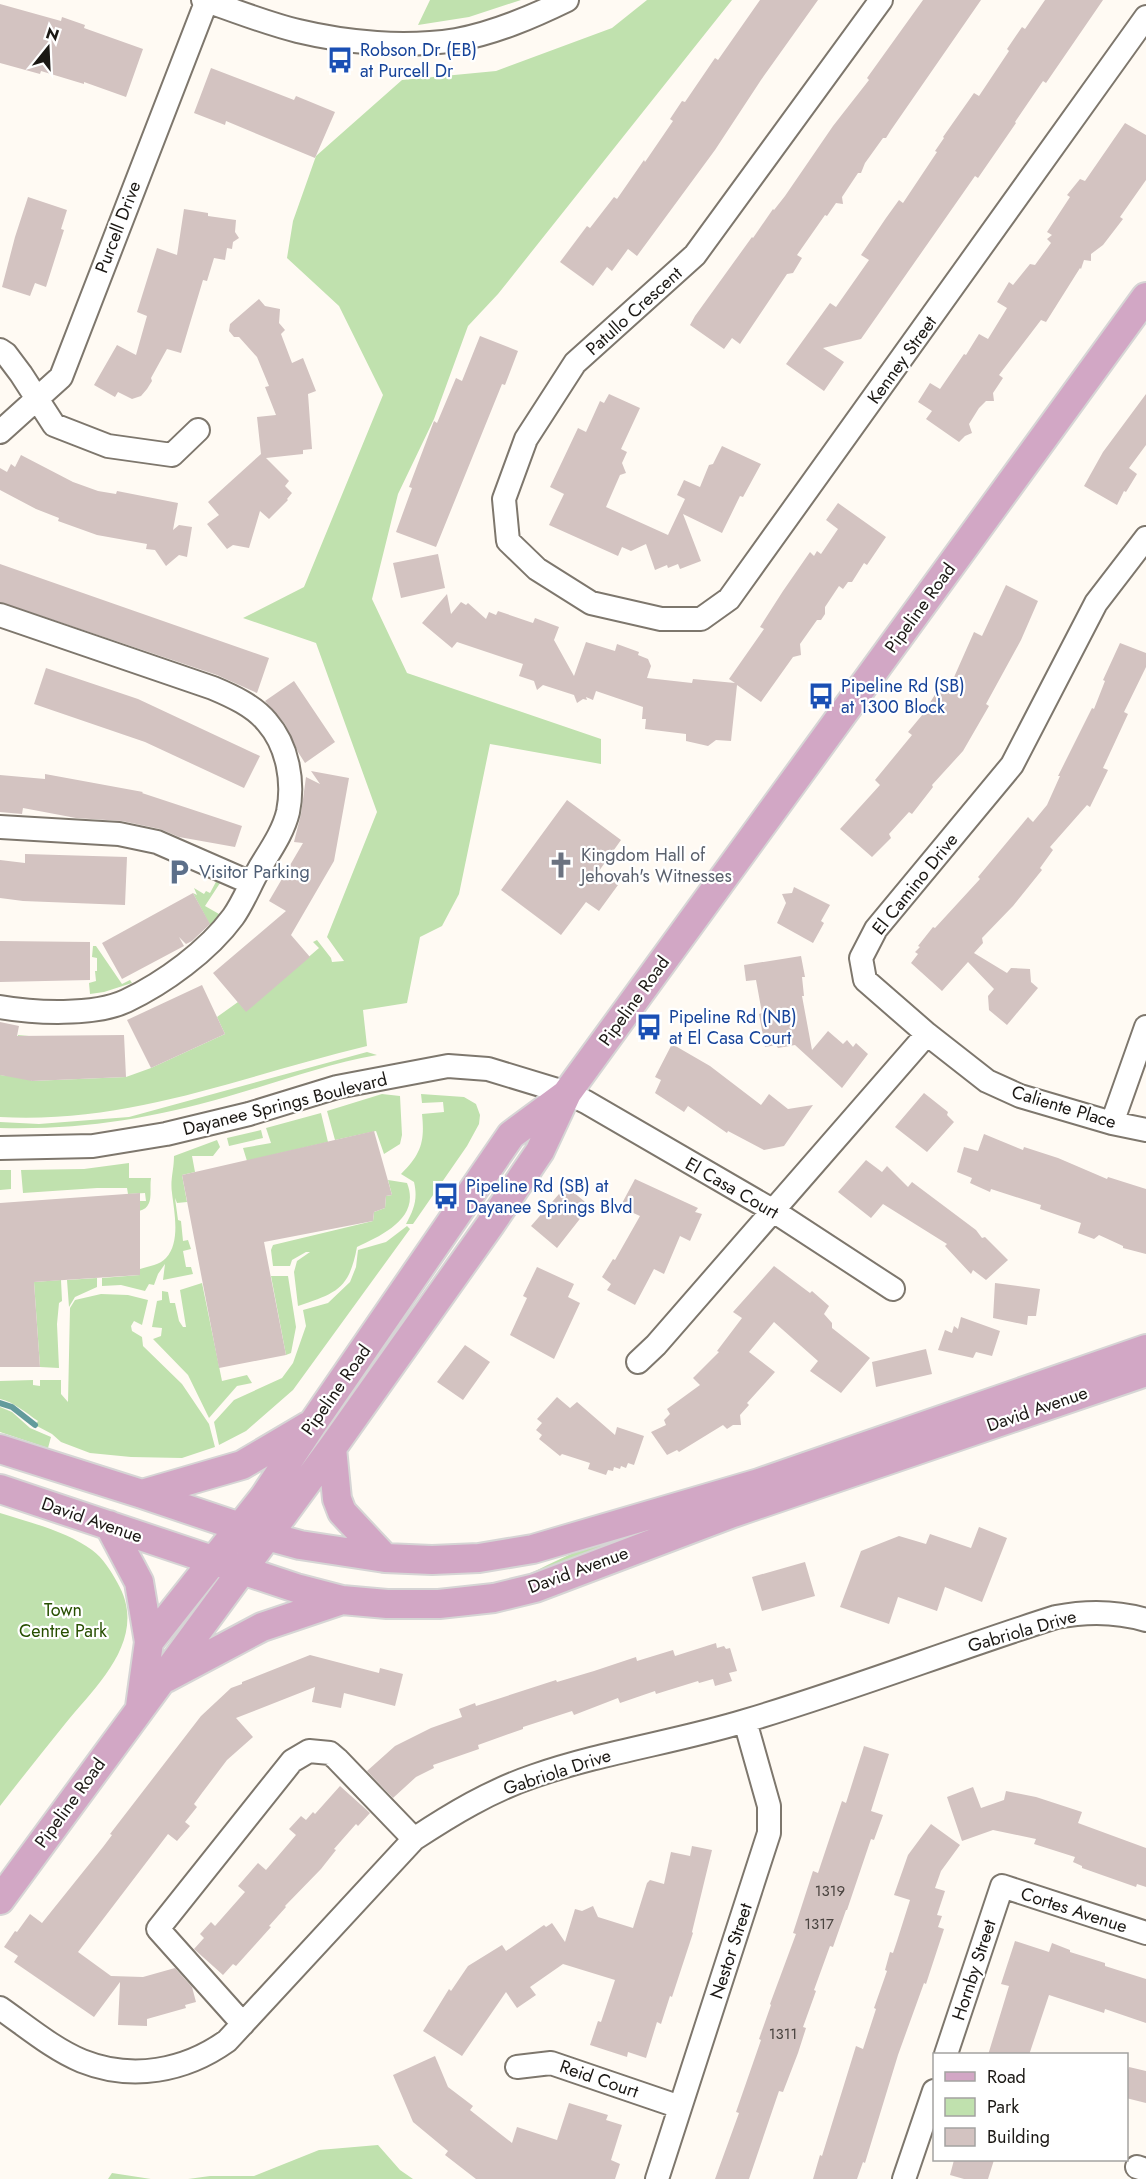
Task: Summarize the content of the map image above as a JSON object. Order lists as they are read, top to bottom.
{
  "streets": {
    "main road": ["Pipeline Road", "David Avenue"],
    "street": [
      "Purcell Drive",
      "Patullo Crescent",
      "Kenney Street",
      "El Camino Drive",
      "Dayanee Springs Boulevard",
      "Caliente Place",
      "El Casa Court",
      "Gabriola Drive",
      "Cortes Avenue",
      "Nestor Street",
      "Hornby Street",
      "Reid Court"
    ]
  },
  "crossings": [
    ["Patullo Crescent", "Kenney Street"],
    ["Pipeline Road", "Dayanee Springs Boulevard"],
    ["Pipeline Road", "El Casa Court"],
    ["Pipeline Road", "David Avenue"],
    ["El Camino Drive", "Caliente Place"],
    ["Dayanee Springs Boulevard", "El Casa Court"],
    ["Gabriola Drive", "Nestor Street"],
    ["Cortes Avenue", "Hornby Street"],
    ["Nestor Street", "Reid Court"]
  ],
  "parks": ["Town Centre Park"],
  "places": {
    "bus stop": [
      "Robson Dr (EB) at Purcell Dr",
      "Pipeline Rd (SB) at 1300 Block",
      "Pipeline Rd (NB) at El Casa Court",
      "Pipeline Rd (SB) at Dayanee Springs Blvd"
    ],
    "church": ["Kingdom Hall of Jehovah's Witnesses"],
    "parking": ["Visitor Parking"]
  },
  "house_numbers": ["1319", "1317", "1311"],
  "legend": ["Road", "Park", "Building"],
  "north": "top"
}
